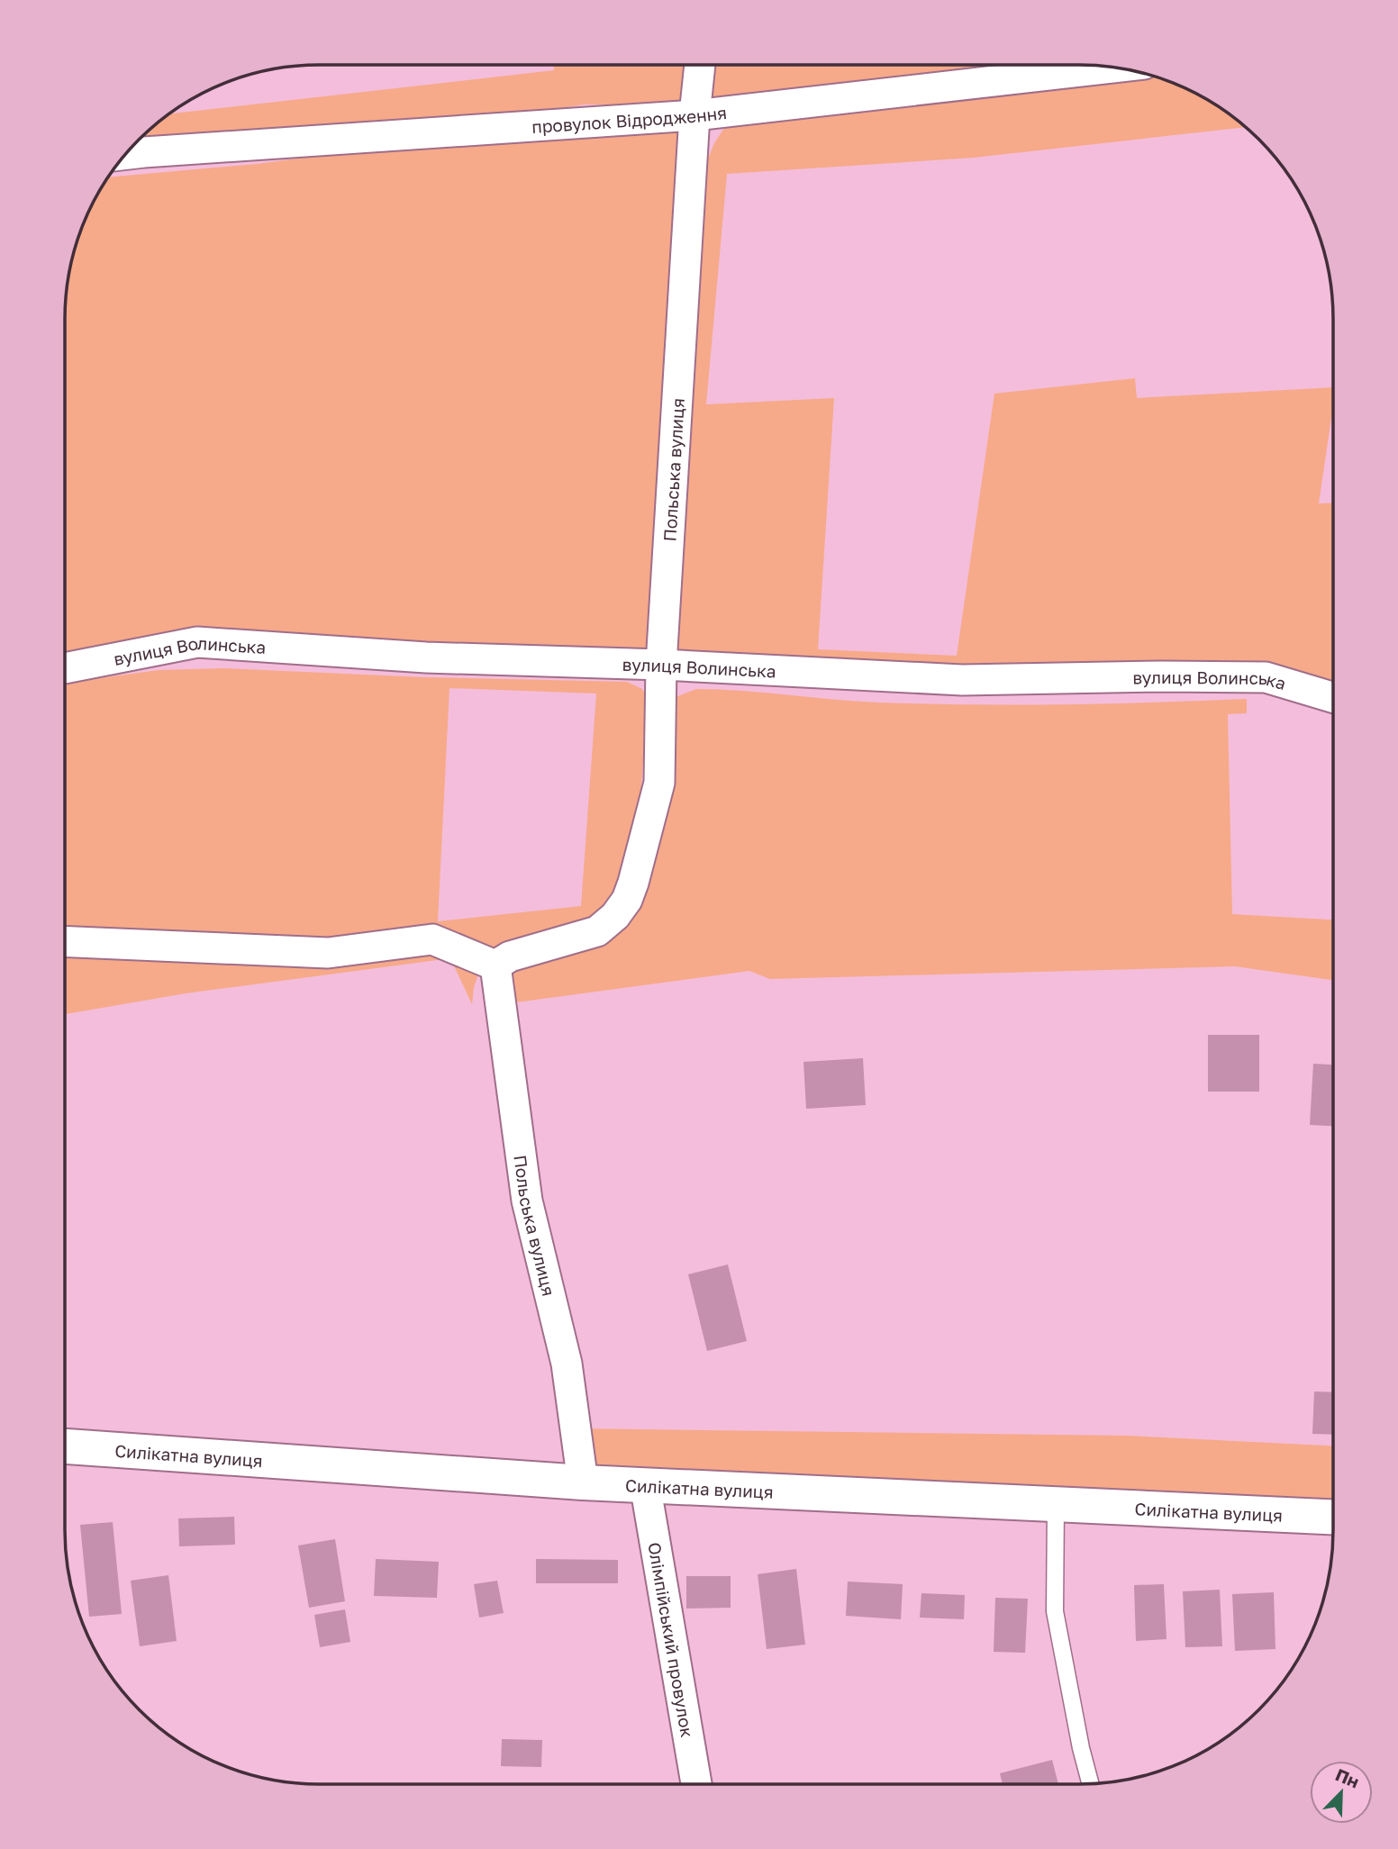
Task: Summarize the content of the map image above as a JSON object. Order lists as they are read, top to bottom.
{
  "streets": {
    "street": [
      "провулок Відродження",
      "Польська вулиця",
      "вулиця Волинська",
      "Силікатна вулиця",
      "Олімпійський провулок"
    ]
  },
  "crossings": [
    ["провулок Відродження", "Польська вулиця"],
    ["Польська вулиця", "вулиця Волинська"],
    ["Польська вулиця", "Силікатна вулиця"],
    ["Силікатна вулиця", "Олімпійський провулок"]
  ],
  "north": "top right"
}
